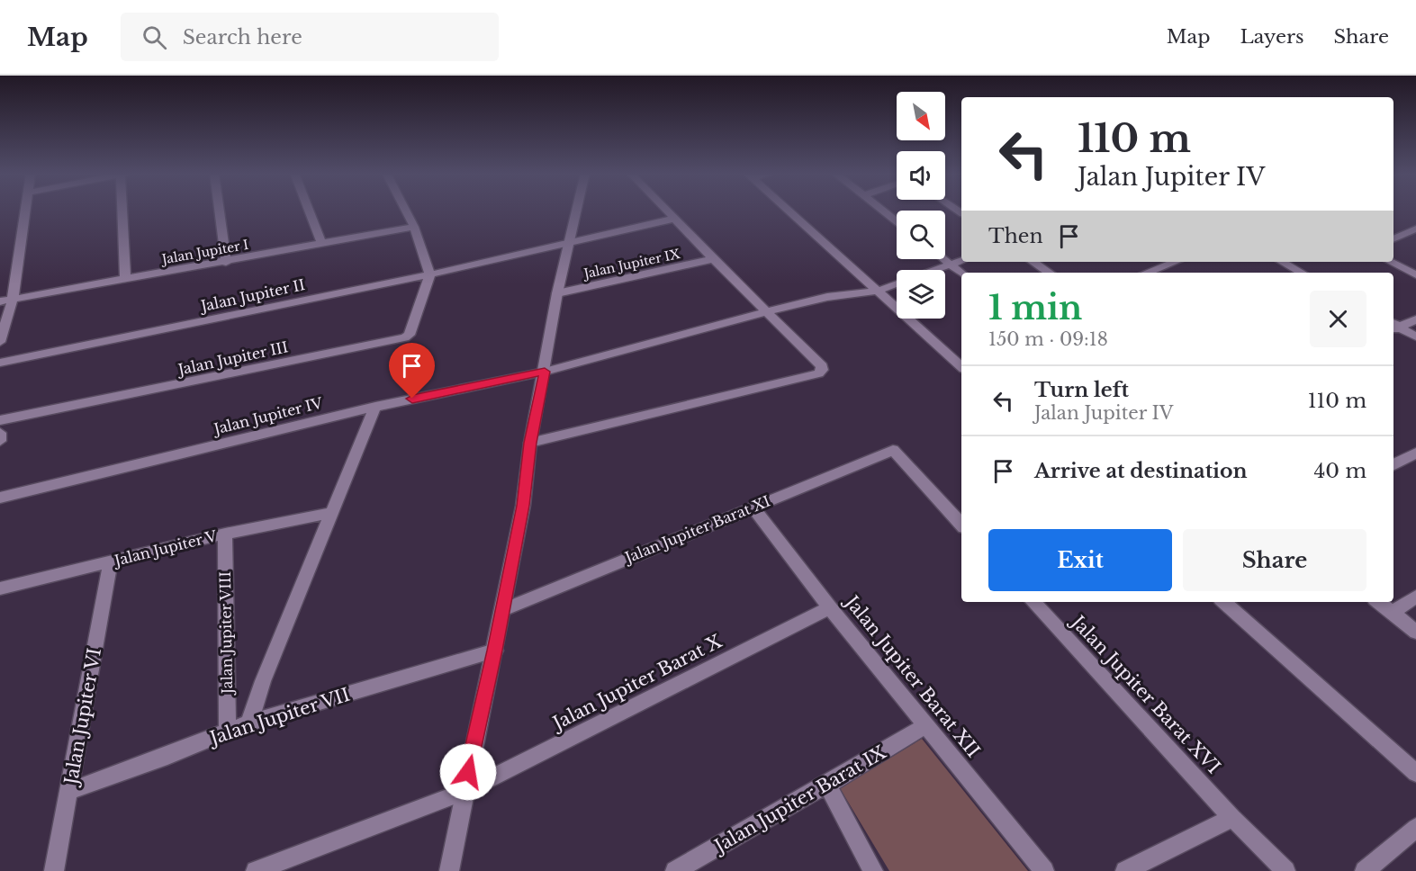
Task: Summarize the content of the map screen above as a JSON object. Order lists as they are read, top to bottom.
{
  "streets": {
    "street": [
      "Jalan Jupiter I",
      "Jalan Jupiter IX",
      "Jalan Jupiter II",
      "Jalan Jupiter III",
      "Jalan Jupiter IV",
      "Jalan Jupiter Barat XI",
      "Jalan Jupiter V",
      "Jalan Jupiter VIII",
      "Jalan Jupiter Barat XII",
      "Jalan Jupiter Barat X",
      "Jalan Jupiter Barat XVI",
      "Jalan Jupiter VI",
      "Jalan Jupiter VII",
      "Jalan Jupiter Barat IX"
    ]
  },
  "crossings": [
    ["Jalan Jupiter II", "Jalan Jupiter III"],
    ["Jalan Jupiter Barat XI", "Jalan Jupiter Barat XII"],
    ["Jalan Jupiter V", "Jalan Jupiter VIII"],
    ["Jalan Jupiter V", "Jalan Jupiter VI"],
    ["Jalan Jupiter VIII", "Jalan Jupiter VII"],
    ["Jalan Jupiter Barat XII", "Jalan Jupiter Barat X"],
    ["Jalan Jupiter Barat XII", "Jalan Jupiter Barat IX"],
    ["Jalan Jupiter VI", "Jalan Jupiter VII"]
  ],
  "north": "bottom right",
  "page": {
    "header": "Map",
    "search": "Search here",
    "nav": ["Map", "Layers", "Share"],
    "turn": ["110 m", "Jalan Jupiter IV"],
    "then": "Then",
    "heading": ["1 min", "150 m · 09:18"],
    "list": [
      {
        "name": "Turn left",
        "note": "Jalan Jupiter IV",
        "value": "110 m"
      },
      {
        "name": "Arrive at destination",
        "value": "40 m"
      }
    ],
    "buttons": ["Exit", "Share"]
  }
}
